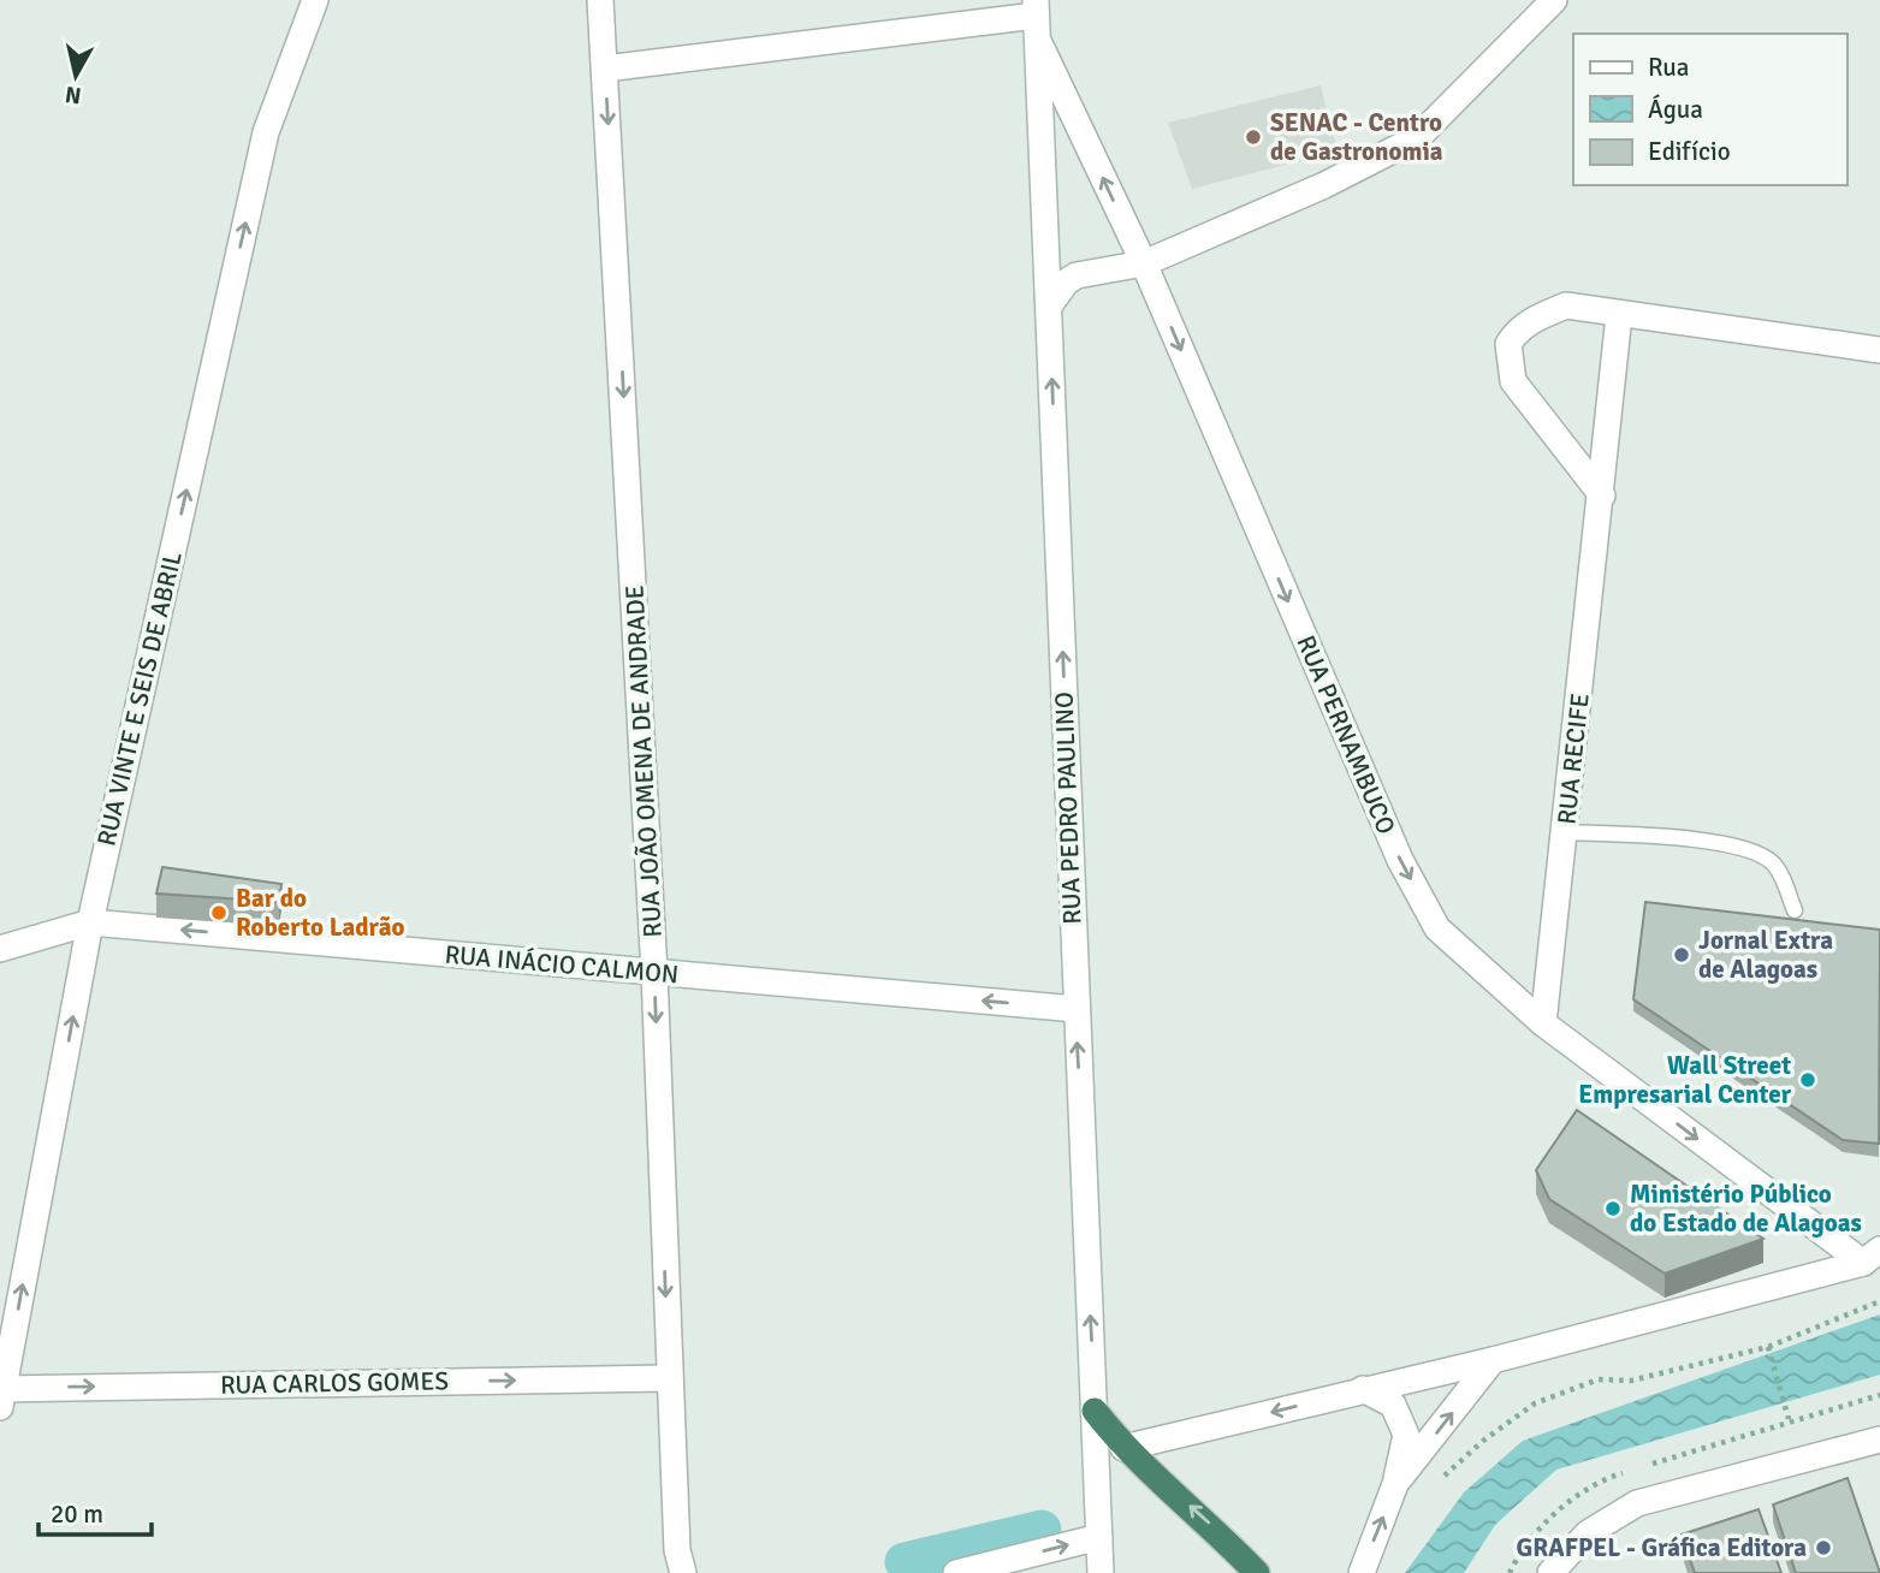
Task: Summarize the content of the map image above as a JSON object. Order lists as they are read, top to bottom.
{
  "streets": {
    "street": [
      "RUA VINTE E SEIS DE ABRIL",
      "RUA PERNAMBUCO",
      "RUA RECIFE",
      "RUA JOÃO OMENA DE ANDRADE",
      "RUA PEDRO PAULINO",
      "RUA INÁCIO CALMON",
      "RUA CARLOS GOMES"
    ]
  },
  "crossings": [
    ["RUA VINTE E SEIS DE ABRIL", "RUA INÁCIO CALMON"],
    ["RUA VINTE E SEIS DE ABRIL", "RUA CARLOS GOMES"],
    ["RUA PERNAMBUCO", "RUA RECIFE"],
    ["RUA PERNAMBUCO", "RUA PEDRO PAULINO"],
    ["RUA JOÃO OMENA DE ANDRADE", "RUA INÁCIO CALMON"],
    ["RUA JOÃO OMENA DE ANDRADE", "RUA CARLOS GOMES"],
    ["RUA PEDRO PAULINO", "RUA INÁCIO CALMON"]
  ],
  "one_way": [
    "RUA VINTE E SEIS DE ABRIL",
    "RUA JOÃO OMENA DE ANDRADE",
    "RUA PEDRO PAULINO",
    "RUA INÁCIO CALMON",
    "RUA CARLOS GOMES"
  ],
  "places": [
    "SENAC - Centro de Gastronomia",
    "Bar do Roberto Ladrão",
    "Jornal Extra de Alagoas",
    "Wall Street Empresarial Center",
    "Ministério Público do Estado de Alagoas",
    "GRAFPEL - Gráfica Editora"
  ],
  "legend": ["Rua", "Água", "Edifício"],
  "scale_bar": "20 m",
  "north": "bottom"
}
